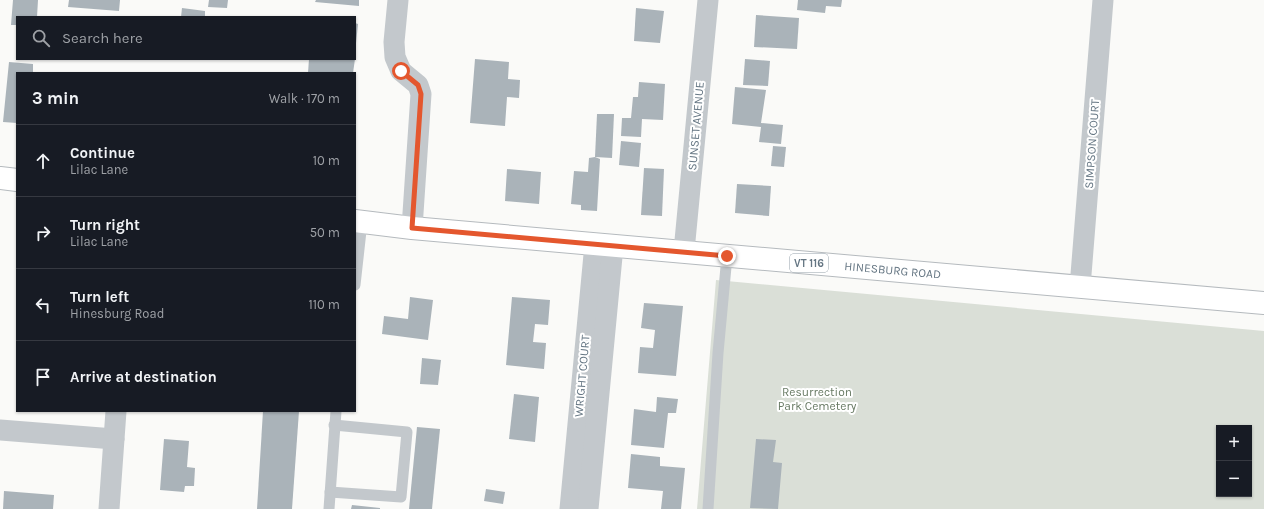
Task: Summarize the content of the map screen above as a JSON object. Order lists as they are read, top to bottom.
{
  "streets": {
    "main road": ["VT 116", "HINESBURG ROAD"],
    "street": ["SUNSET AVENUE", "SIMPSON COURT", "WRIGHT COURT"]
  },
  "crossings": [
    ["SUNSET AVENUE", "HINESBURG ROAD"],
    ["SIMPSON COURT", "HINESBURG ROAD"],
    ["HINESBURG ROAD", "WRIGHT COURT"]
  ],
  "parks": ["Resurrection Park Cemetery"],
  "page": {
    "search": "Search here",
    "heading": ["3 min", "Walk · 170 m"],
    "list": [
      ["Continue", "Lilac Lane", "10 m"],
      ["Turn right", "Lilac Lane", "50 m"],
      ["Turn left", "Hinesburg Road", "110 m"],
      "Arrive at destination"
    ],
    "map_buttons": ["+", "−"]
  }
}
